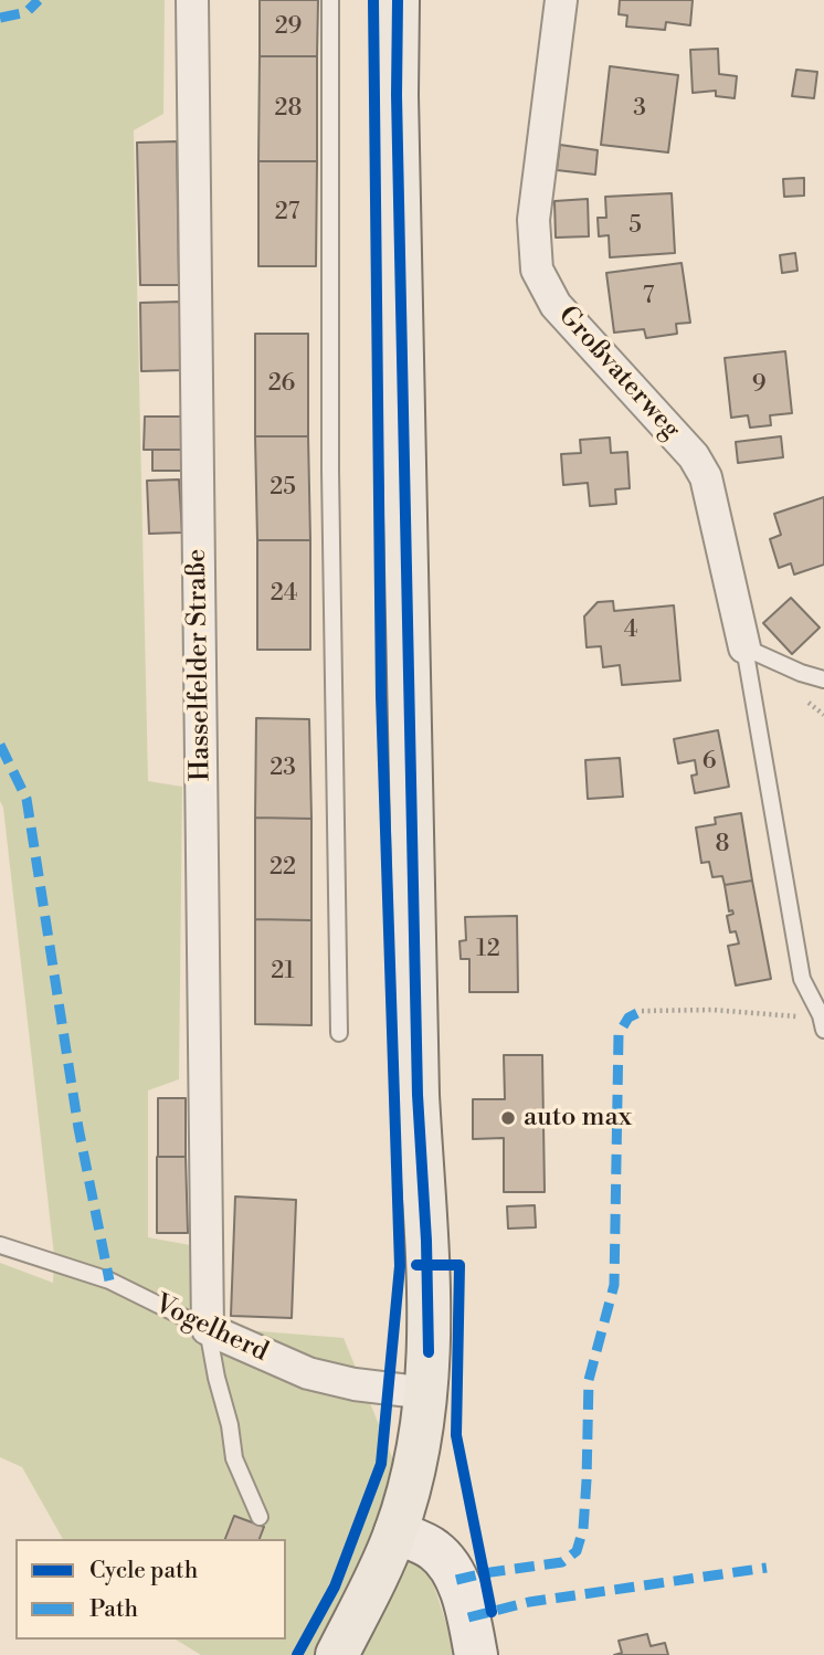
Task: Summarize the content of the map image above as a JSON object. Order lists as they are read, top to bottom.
{
  "streets": {
    "street": ["Großvaterweg", "Hasselfelder Straße", "Vogelherd"]
  },
  "crossings": [
    ["Hasselfelder Straße", "Vogelherd"]
  ],
  "places": ["auto max"],
  "house_numbers": [
    "29",
    "28",
    "3",
    "27",
    "5",
    "7",
    "26",
    "9",
    "25",
    "24",
    "4",
    "6",
    "23",
    "8",
    "22",
    "12",
    "21"
  ],
  "legend": ["Cycle path", "Path"]
}
